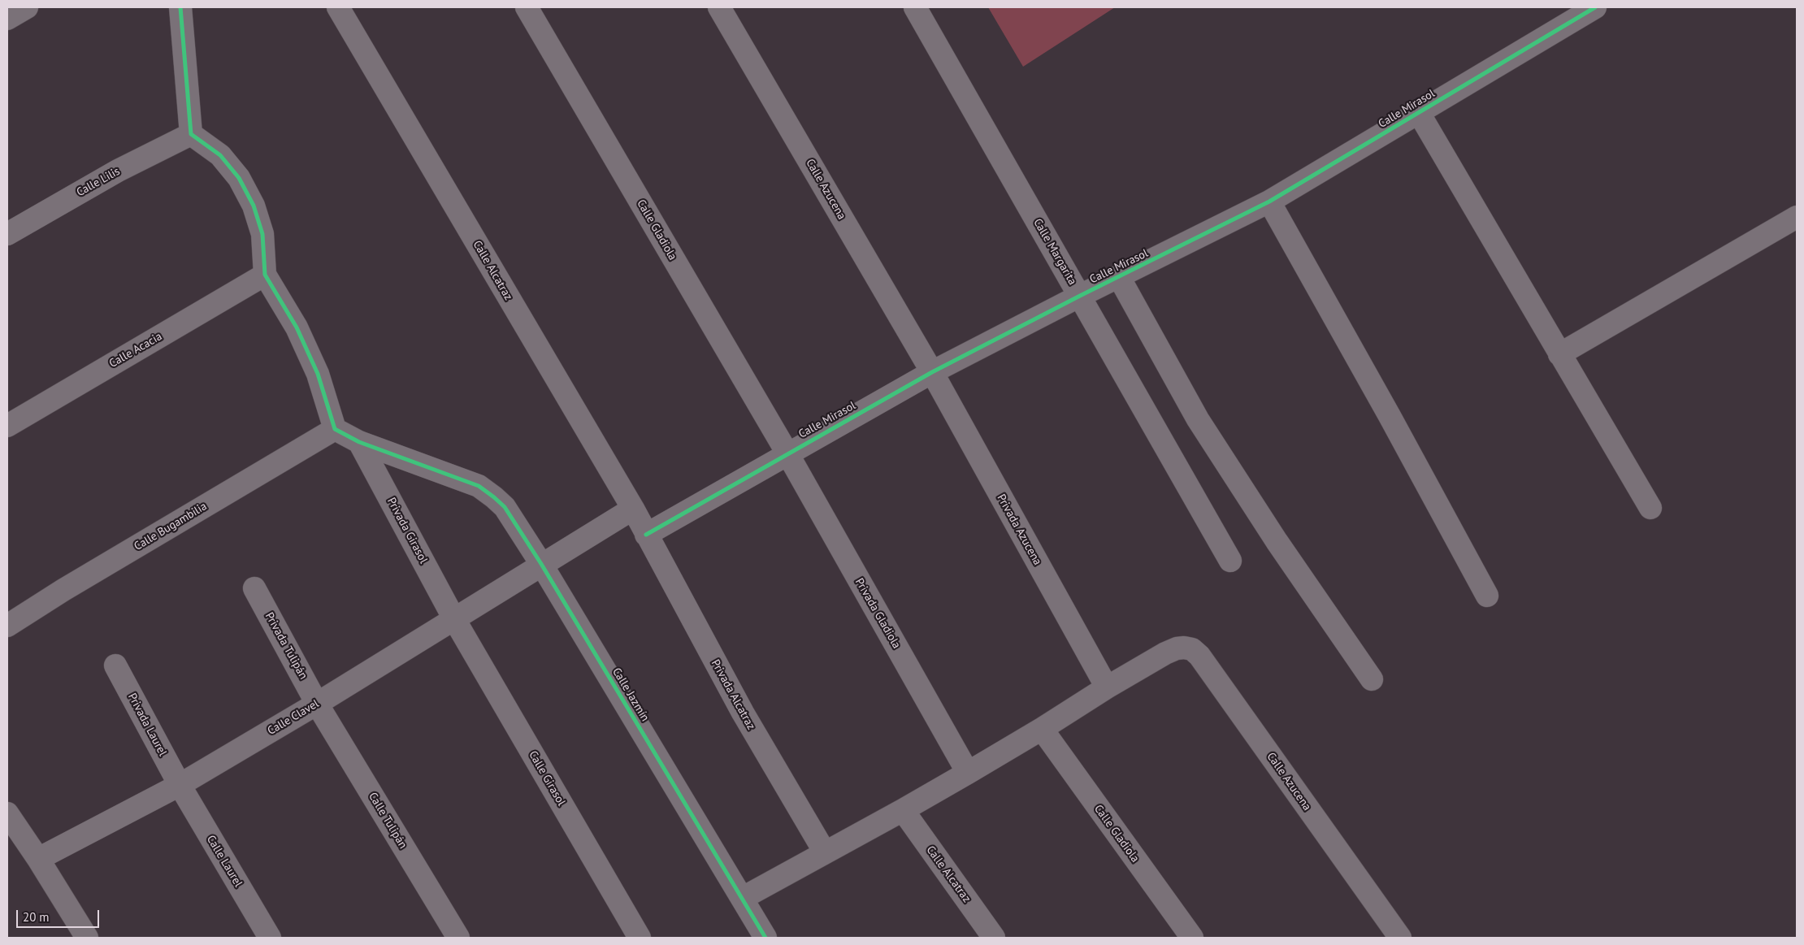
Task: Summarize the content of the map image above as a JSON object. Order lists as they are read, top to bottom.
{
  "streets": {
    "street": [
      "Calle Mirasol",
      "Calle Lilis",
      "Calle Azucena",
      "Calle Gladiola",
      "Calle Margarita",
      "Calle Alcatraz",
      "Calle Acacia",
      "Calle Bugambilia",
      "Privada Azucena",
      "Privada Girasol",
      "Privada Gladiola",
      "Privada Tulipán",
      "Calle Jazmín",
      "Privada Alcatraz",
      "Calle Clavel",
      "Privada Laurel",
      "Calle Girasol",
      "Calle Tulipán",
      "Calle Laurel"
    ]
  },
  "crossings": [
    ["Calle Mirasol", "Calle Azucena"],
    ["Calle Mirasol", "Calle Gladiola"],
    ["Calle Mirasol", "Calle Margarita"],
    ["Calle Mirasol", "Calle Alcatraz"],
    ["Calle Mirasol", "Privada Azucena"],
    ["Calle Mirasol", "Privada Gladiola"],
    ["Calle Mirasol", "Privada Alcatraz"],
    ["Calle Azucena", "Calle Gladiola"],
    ["Calle Azucena", "Calle Alcatraz"],
    ["Calle Azucena", "Privada Azucena"],
    ["Calle Azucena", "Privada Gladiola"],
    ["Calle Azucena", "Calle Jazmín"],
    ["Calle Azucena", "Privada Alcatraz"],
    ["Calle Gladiola", "Privada Gladiola"],
    ["Calle Alcatraz", "Privada Alcatraz"],
    ["Calle Bugambilia", "Calle Jazmín"],
    ["Privada Girasol", "Calle Jazmín"],
    ["Privada Girasol", "Calle Clavel"],
    ["Privada Girasol", "Calle Girasol"],
    ["Privada Tulipán", "Calle Clavel"],
    ["Privada Tulipán", "Calle Tulipán"],
    ["Calle Jazmín", "Calle Clavel"],
    ["Calle Clavel", "Privada Laurel"],
    ["Calle Clavel", "Calle Girasol"],
    ["Calle Clavel", "Calle Tulipán"],
    ["Calle Clavel", "Calle Laurel"],
    ["Privada Laurel", "Calle Laurel"]
  ],
  "scale_bar": "20 m"
}
